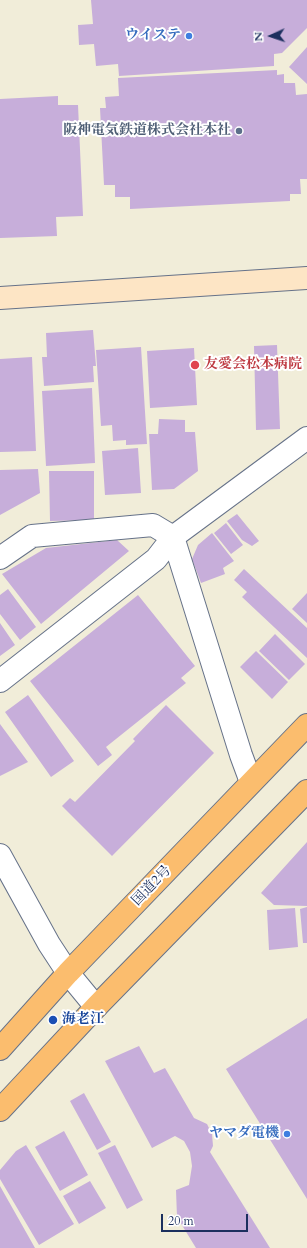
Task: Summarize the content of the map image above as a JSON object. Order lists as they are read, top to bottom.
{
  "streets": {
    "highway": ["国道2号"]
  },
  "places": [
    "ウイステ",
    "阪神電気鉄道株式会社本社",
    "友愛会松本病院",
    "海老江",
    "ヤマダ電機"
  ],
  "scale_bar": "20 m",
  "north": "left"
}
